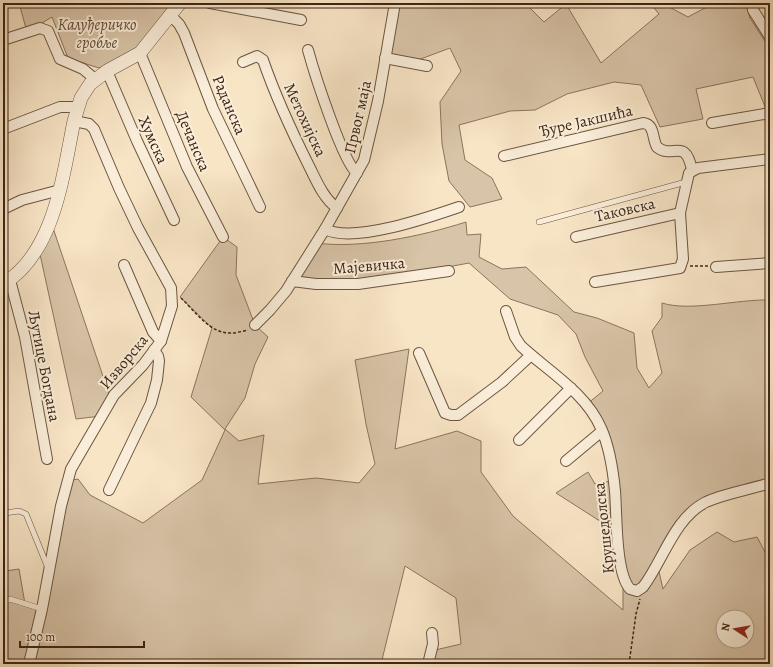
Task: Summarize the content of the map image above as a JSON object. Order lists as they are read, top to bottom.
{
  "streets": {
    "street": [
      "Раданска",
      "Првог маја",
      "Метохијска",
      "Ђуре Јакшића",
      "Хумска",
      "Дечанска",
      "Таковска",
      "Мајевичка",
      "Изворска",
      "Љутице Богдана",
      "Крушедолска"
    ]
  },
  "crossings": [
    ["Првог маја", "Метохијска"],
    ["Првог маја", "Мајевичка"]
  ],
  "parks": ["Калуђеричко гробље"],
  "scale_bar": "100 m",
  "north": "left"
}
